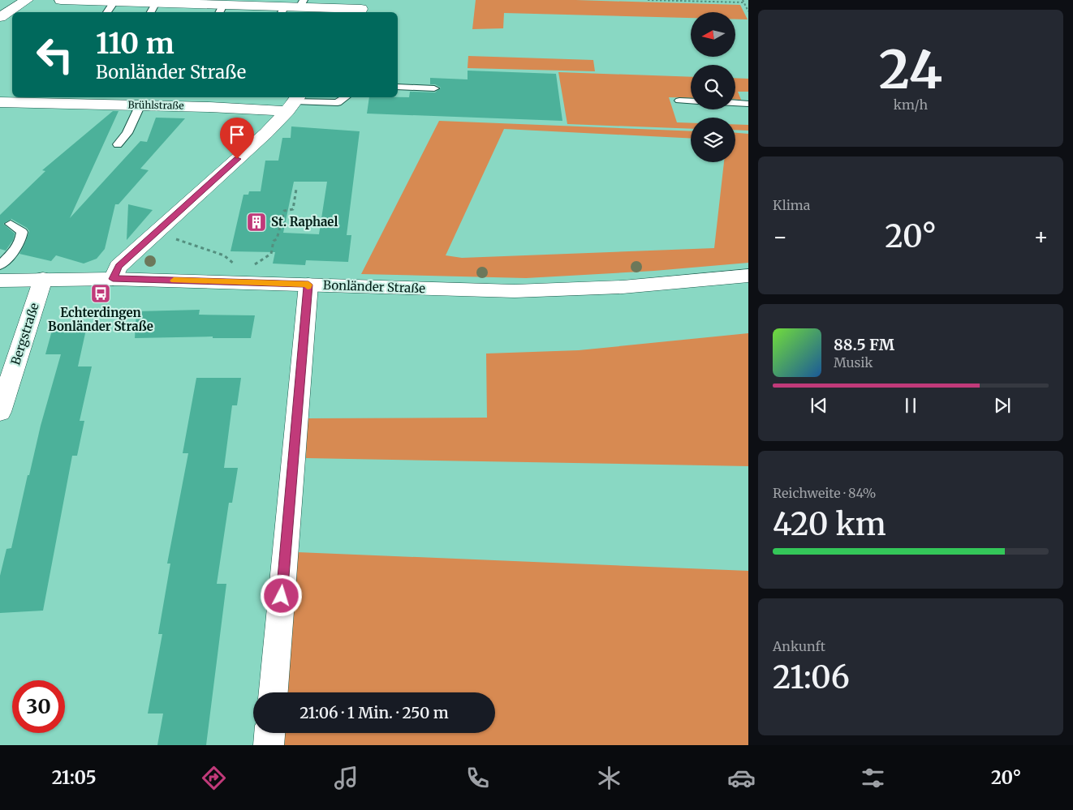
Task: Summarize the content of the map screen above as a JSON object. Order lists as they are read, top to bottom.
{
  "streets": {
    "street": ["Brühlstraße", "Bonländer Straße", "Bergstraße"]
  },
  "crossings": [
    ["Bonländer Straße", "Bergstraße"]
  ],
  "places": {
    "building": ["St. Raphael"],
    "bus stop": ["Echterdingen Bonländer Straße"]
  },
  "north": "left",
  "page": {
    "tile": [
      ["24", "km/h"],
      "Klima",
      ["Reichweite · 84%", "420 km"],
      ["Ankunft", "21:06"]
    ],
    "turn": ["110 m", "Bonländer Straße"],
    "heat": ["−", "20°", "+"],
    "song": ["88.5 FM", "Musik"],
    "limit": "30",
    "trip": "21:06 · 1 Min. · 250 m",
    "tabs": ["21:05", "20°"]
  }
}
